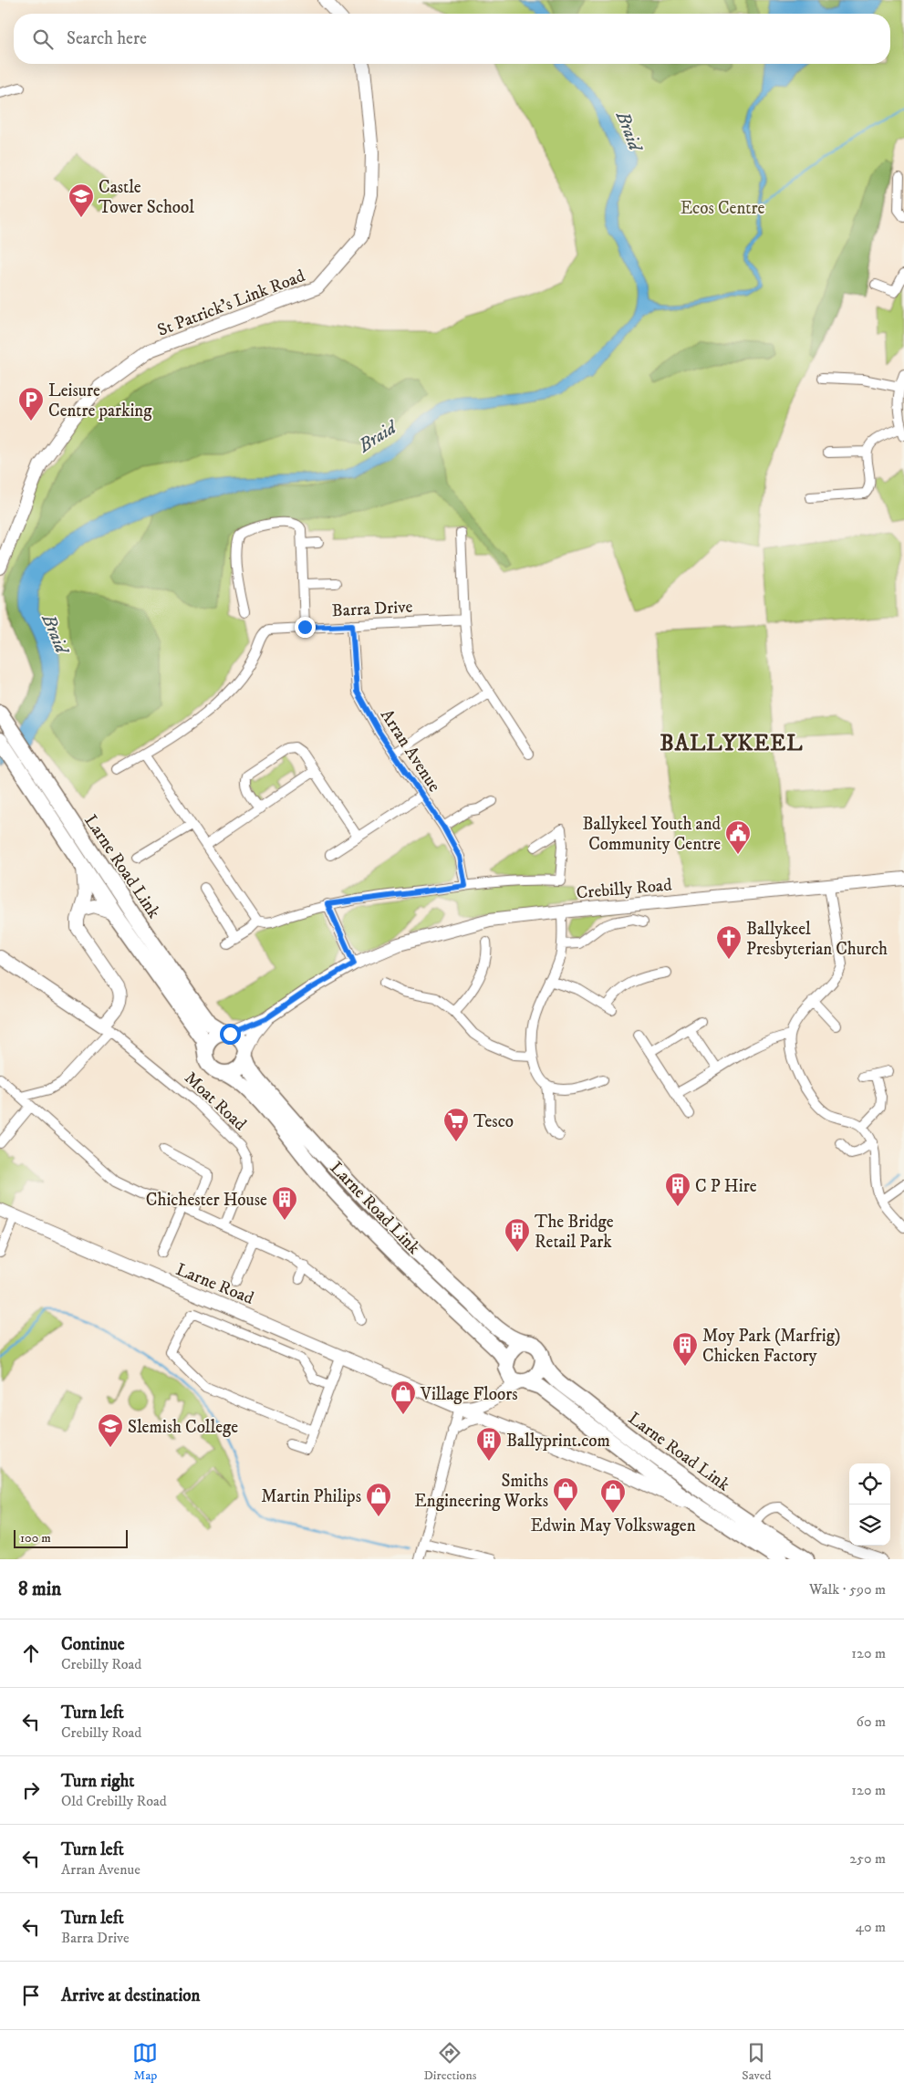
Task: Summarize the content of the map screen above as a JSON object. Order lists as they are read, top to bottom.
{
  "streets": {
    "main road": ["Larne Road Link"],
    "street": [
      "St Patrick’s Link Road",
      "Barra Drive",
      "Arran Avenue",
      "Crebilly Road",
      "Moat Road",
      "Larne Road"
    ]
  },
  "crossings": [
    ["Barra Drive", "Arran Avenue"],
    ["Larne Road Link", "Crebilly Road"],
    ["Larne Road Link", "Larne Road"]
  ],
  "districts": ["BALLYKEEL"],
  "water": ["Braid"],
  "parks": ["Ecos Centre"],
  "places": {
    "school or university": ["Castle Tower School", "Slemish College"],
    "parking": ["Leisure Centre parking"],
    "public building": ["Ballykeel Youth and Community Centre"],
    "church": ["Ballykeel Presbyterian Church"],
    "supermarket": ["Tesco"],
    "building": [
      "C P Hire",
      "Chichester House",
      "The Bridge Retail Park",
      "Moy Park (Marfrig) Chicken Factory",
      "Ballyprint.com"
    ],
    "shop": [
      "Village Floors",
      "Smiths Engineering Works",
      "Edwin May Volkswagen",
      "Martin Philips"
    ]
  },
  "scale_bar": "100 m",
  "page": {
    "search": "Search here",
    "scale": "100 m",
    "heading": ["8 min", "Walk · 590 m"],
    "list": [
      ["Continue", "Crebilly Road", "120 m"],
      ["Turn left", "Crebilly Road", "60 m"],
      ["Turn right", "Old Crebilly Road", "120 m"],
      ["Turn left", "Arran Avenue", "250 m"],
      ["Turn left", "Barra Drive", "40 m"],
      "Arrive at destination"
    ],
    "nav": ["Map", "Directions", "Saved"]
  }
}
